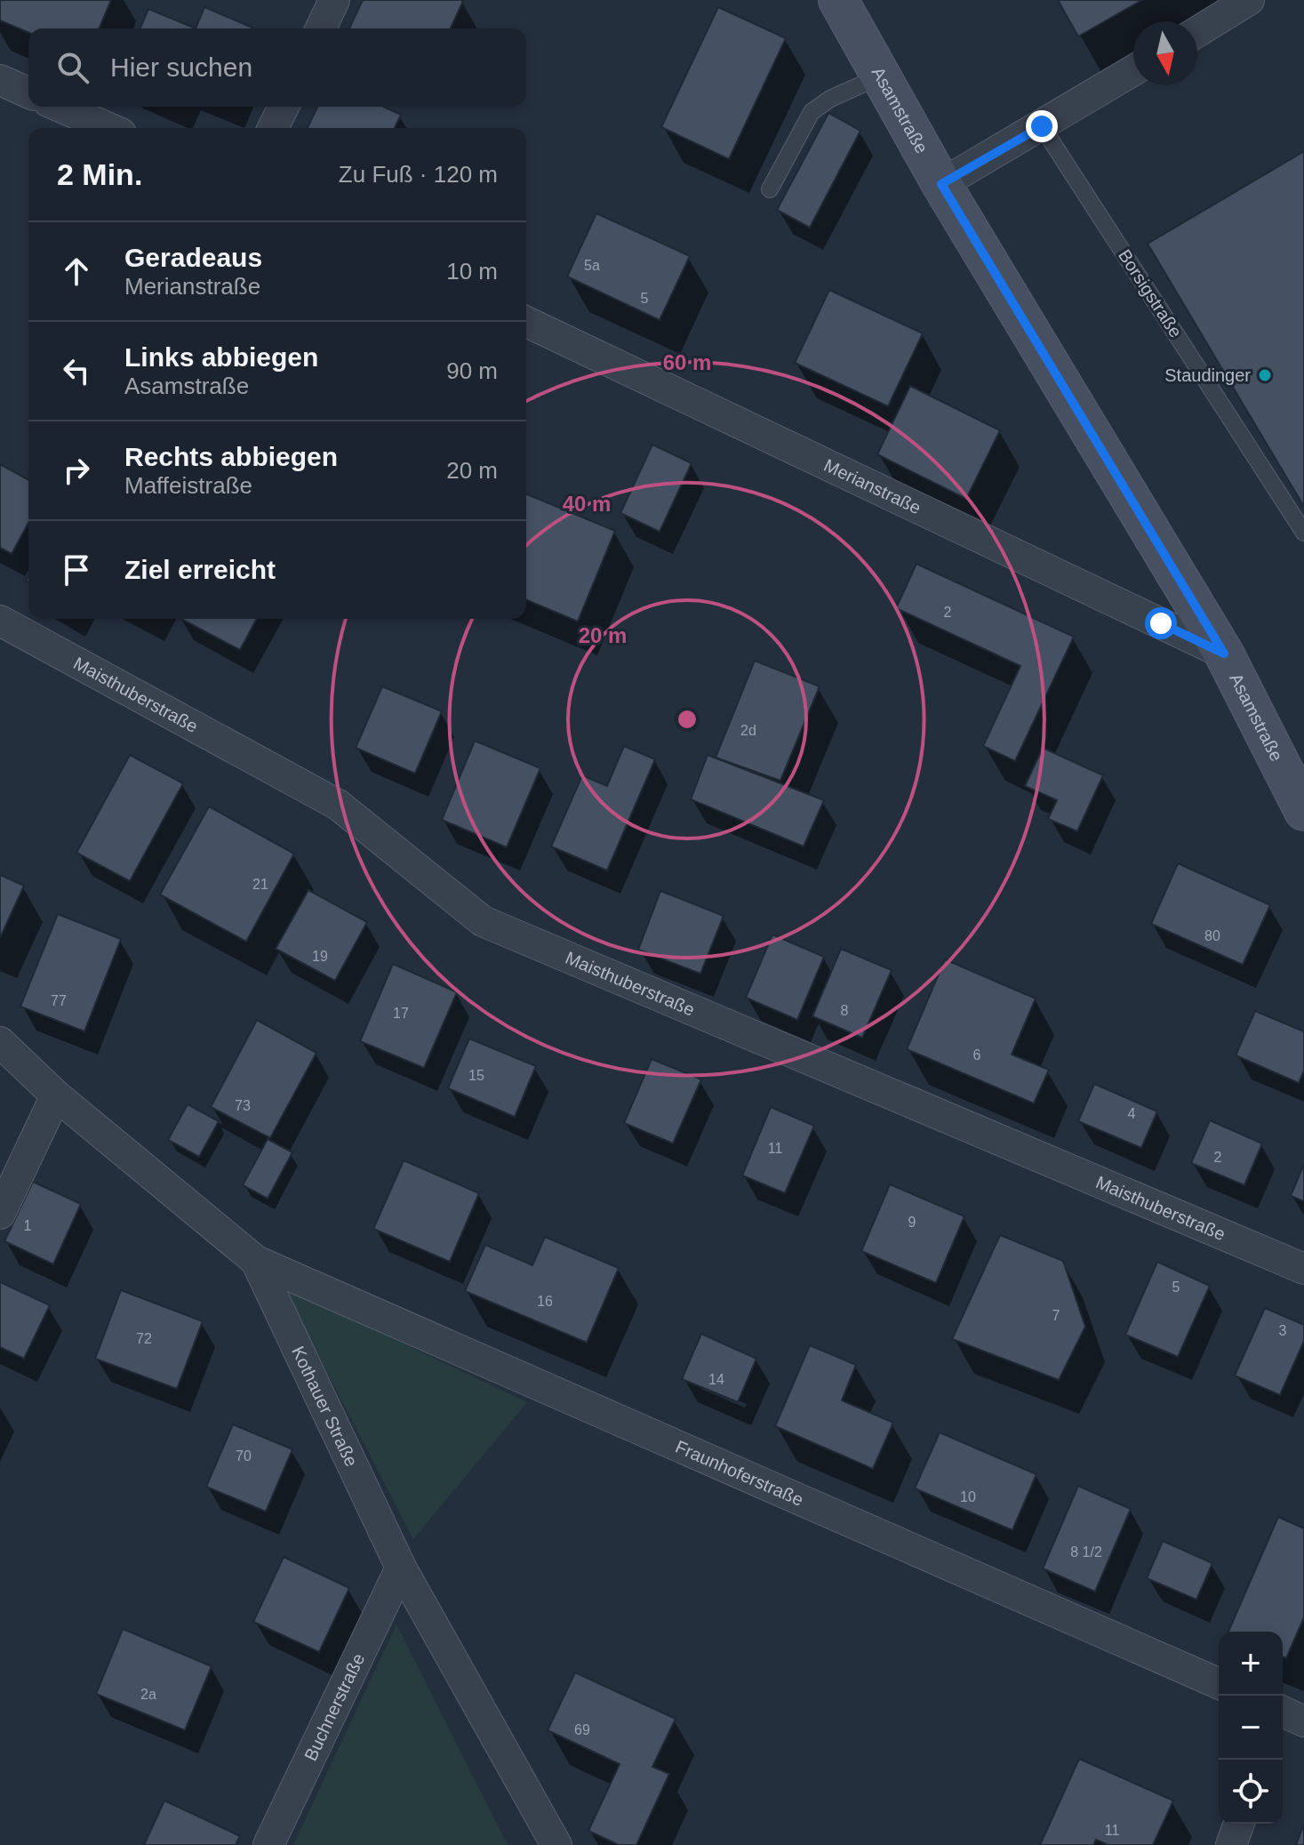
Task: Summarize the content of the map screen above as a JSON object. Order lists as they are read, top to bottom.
{
  "streets": {
    "street": [
      "Asamstraße",
      "Merianstraße",
      "Maisthuberstraße",
      "Kothauer Straße",
      "Fraunhoferstraße",
      "Buchnerstraße"
    ],
    "lane": ["Borsigstraße"]
  },
  "crossings": [
    ["Asamstraße", "Merianstraße"],
    ["Kothauer Straße", "Fraunhoferstraße"],
    ["Kothauer Straße", "Buchnerstraße"]
  ],
  "places": ["Staudinger"],
  "house_numbers": [
    "5a",
    "5",
    "2",
    "2d",
    "21",
    "80",
    "19",
    "77",
    "8",
    "17",
    "6",
    "15",
    "73",
    "4",
    "11",
    "2",
    "9",
    "1",
    "5",
    "16",
    "7",
    "3",
    "72",
    "14",
    "70",
    "10",
    "8 1/2",
    "2a",
    "69",
    "11"
  ],
  "north": "bottom",
  "page": {
    "search": "Hier suchen",
    "heading": ["2 Min.", "Zu Fuß · 120 m"],
    "list": [
      ["Geradeaus", "Merianstraße", "10 m"],
      ["Links abbiegen", "Asamstraße", "90 m"],
      ["Rechts abbiegen", "Maffeistraße", "20 m"],
      "Ziel erreicht"
    ],
    "map_buttons": ["+", "−"]
  },
  "rings": ["60 m", "40 m", "20 m"]
}
